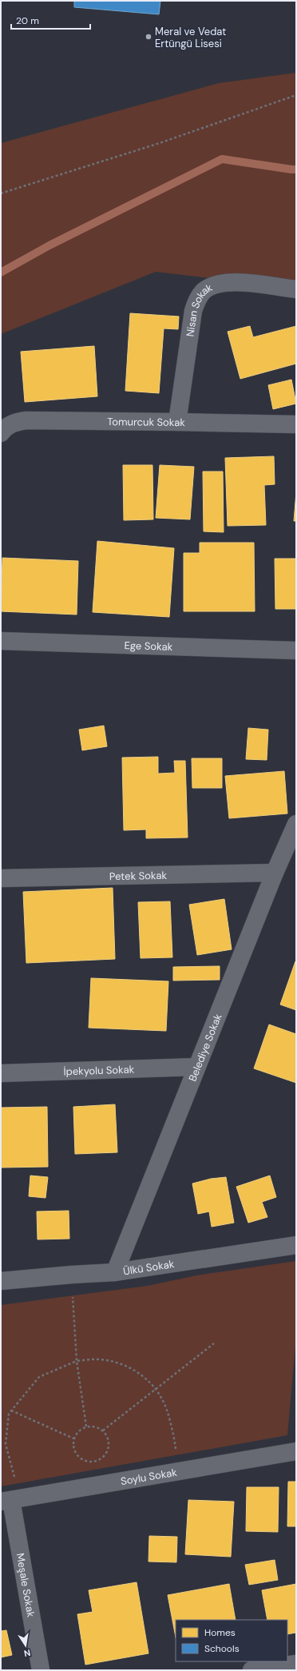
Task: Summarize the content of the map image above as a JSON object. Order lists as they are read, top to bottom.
{
  "streets": {
    "street": [
      "Nisan Sokak",
      "Tomurcuk Sokak",
      "Ege Sokak",
      "Petek Sokak",
      "Belediye Sokak",
      "İpekyolu Sokak",
      "Ülkü Sokak",
      "Soylu Sokak",
      "Meşale Sokak"
    ]
  },
  "crossings": [
    ["Nisan Sokak", "Tomurcuk Sokak"],
    ["Petek Sokak", "Belediye Sokak"],
    ["Belediye Sokak", "İpekyolu Sokak"],
    ["Belediye Sokak", "Ülkü Sokak"],
    ["Soylu Sokak", "Meşale Sokak"]
  ],
  "places": ["Meral ve Vedat Ertüngü Lisesi"],
  "legend": ["Homes", "Schools"],
  "scale_bar": "20 m",
  "north": "bottom"
}
